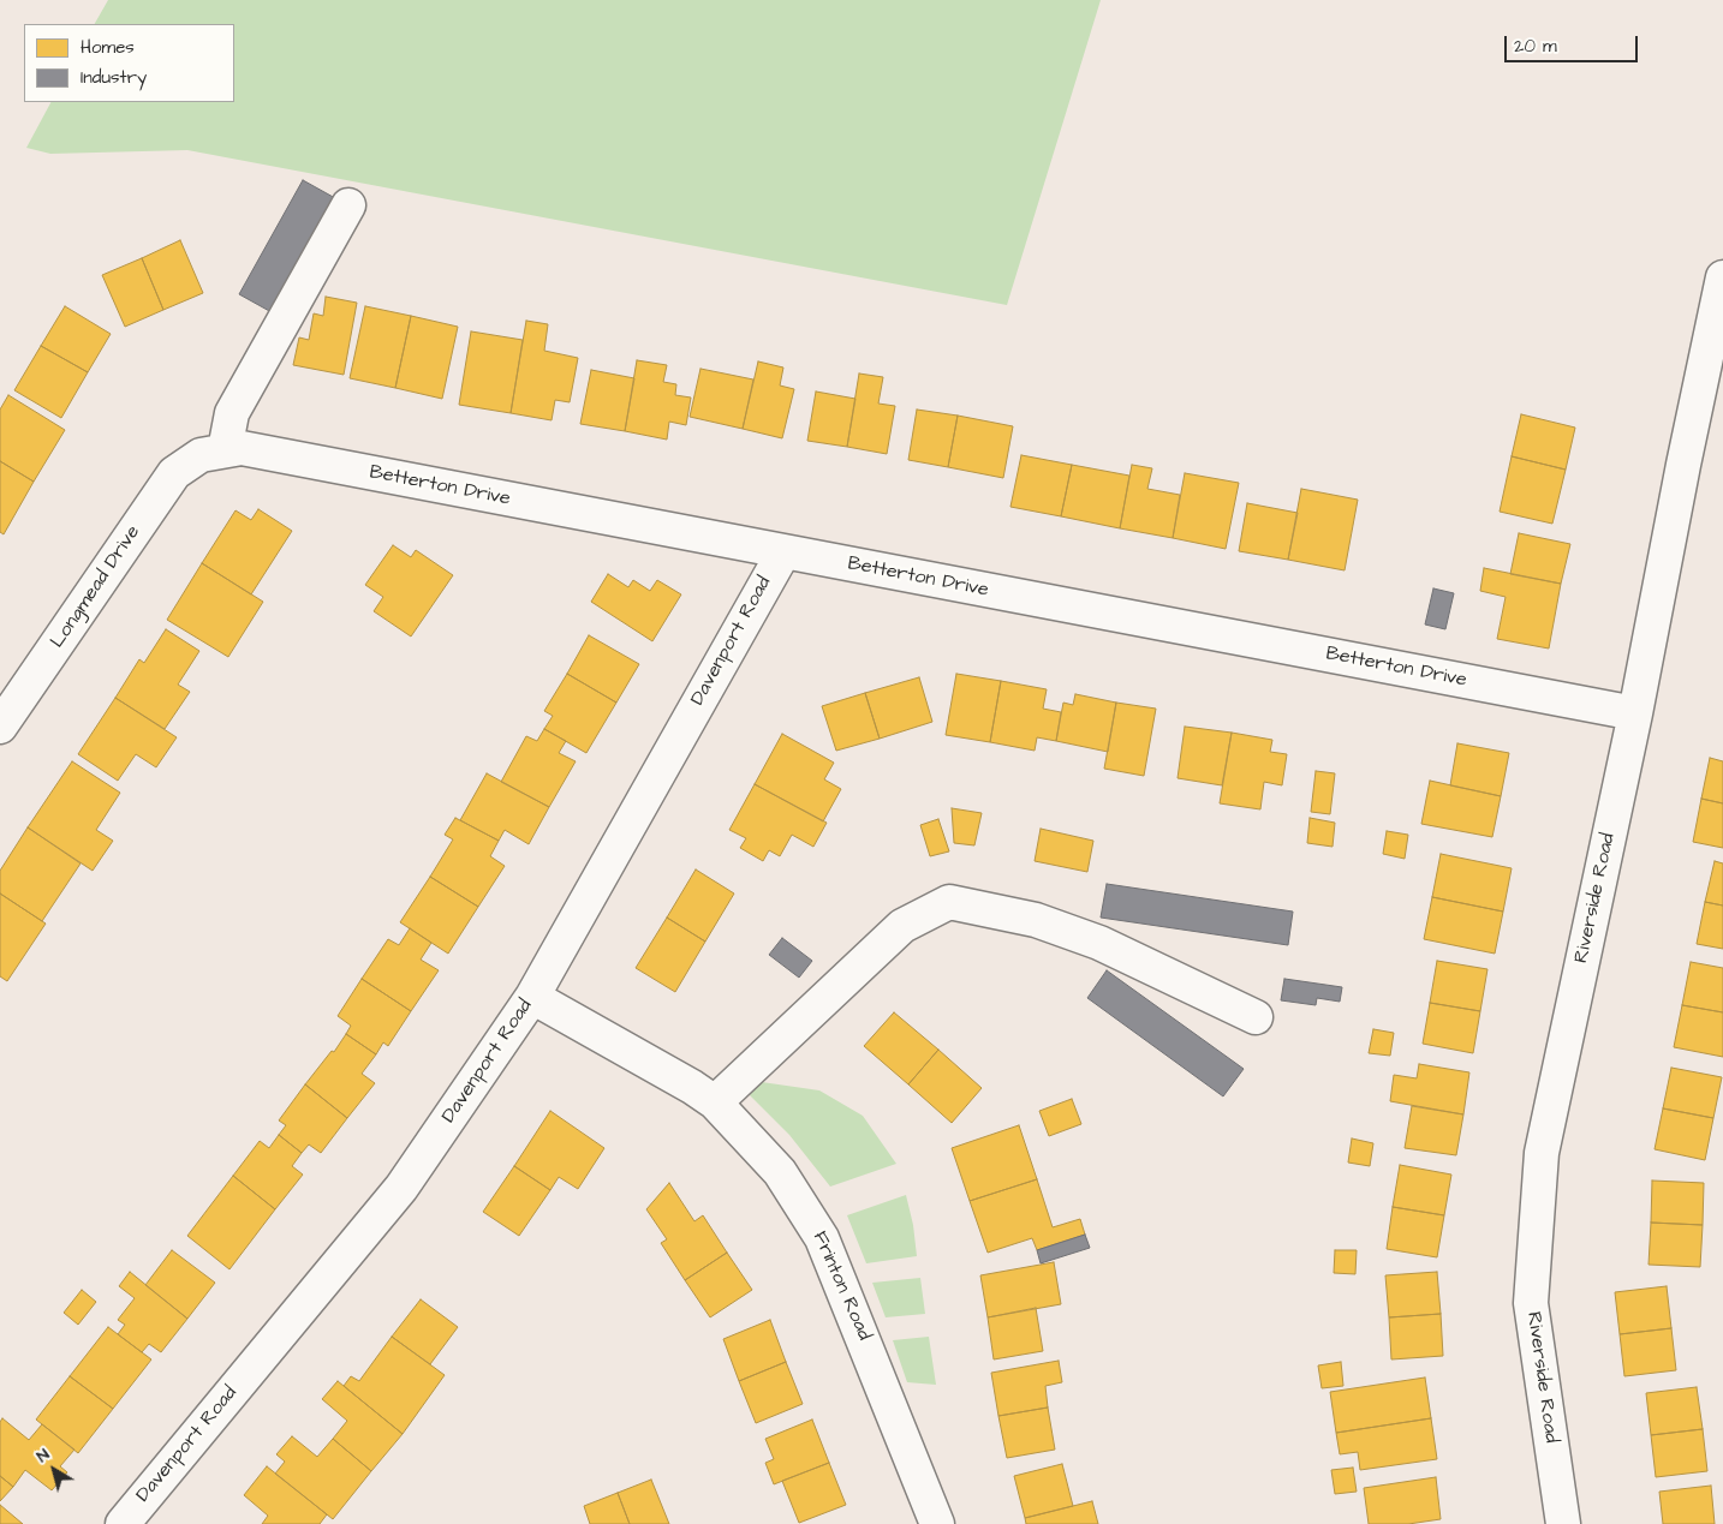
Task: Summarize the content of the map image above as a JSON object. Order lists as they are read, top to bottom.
{
  "streets": {
    "street": [
      "Betterton Drive",
      "Longmead Drive",
      "Davenport Road",
      "Riverside Road",
      "Frinton Road"
    ]
  },
  "crossings": [
    ["Betterton Drive", "Longmead Drive"],
    ["Betterton Drive", "Davenport Road"],
    ["Betterton Drive", "Riverside Road"],
    ["Davenport Road", "Frinton Road"]
  ],
  "legend": ["Homes", "Industry"],
  "scale_bar": "20 m",
  "north": "top left"
}
